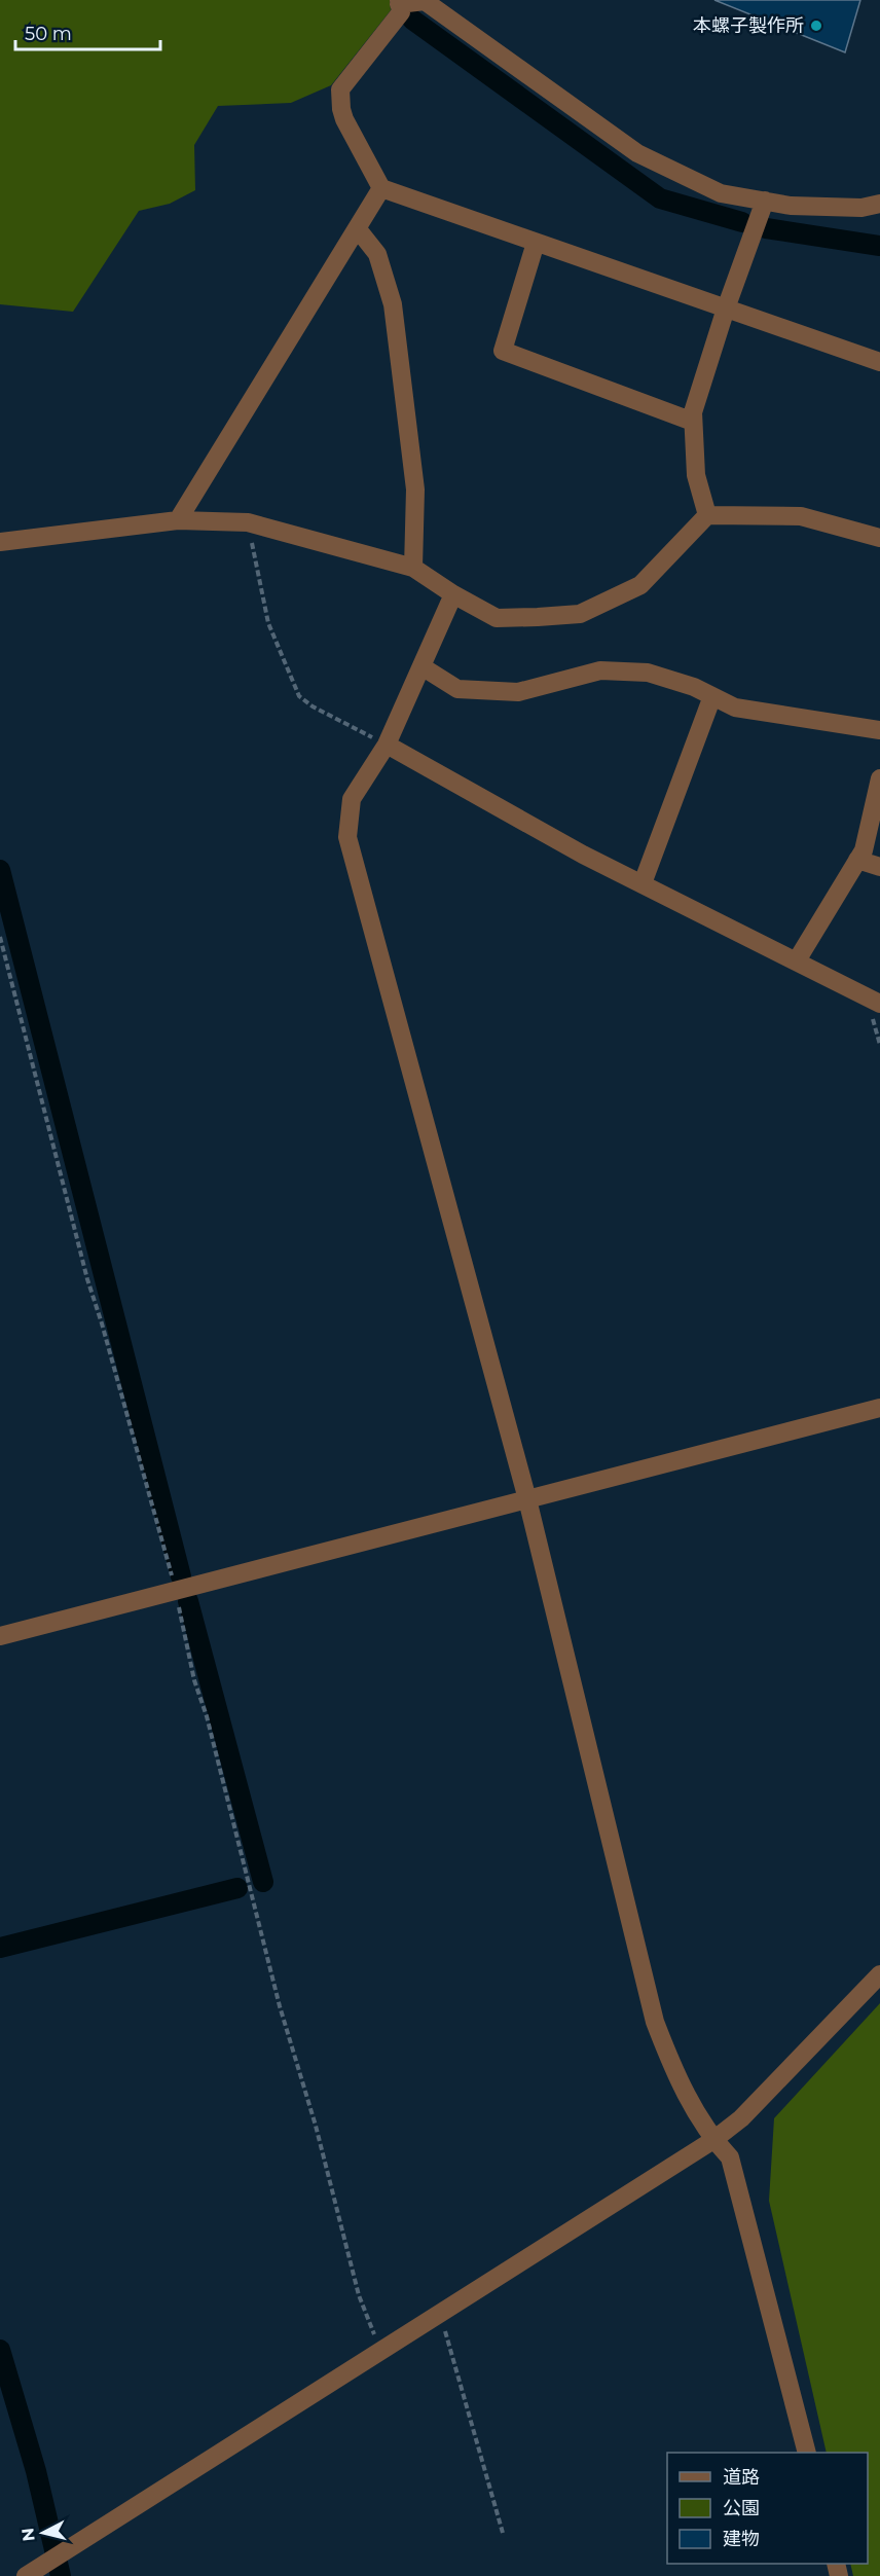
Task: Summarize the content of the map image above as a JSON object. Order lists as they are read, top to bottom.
{
  "places": ["本螺子製作所"],
  "legend": ["道路", "公園", "建物"],
  "scale_bar": "50 m",
  "north": "left"
}
